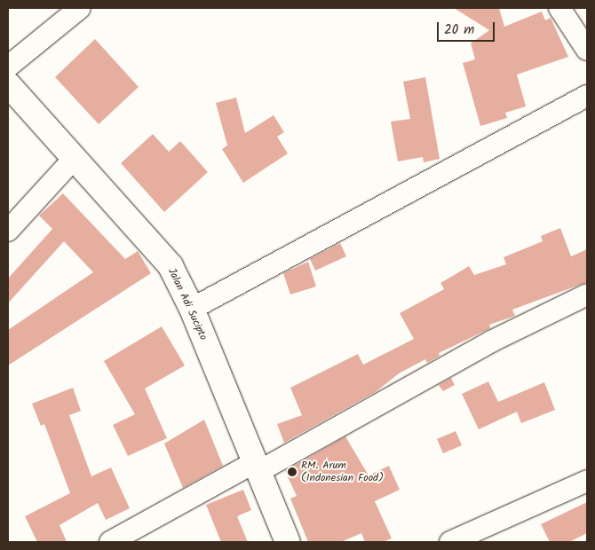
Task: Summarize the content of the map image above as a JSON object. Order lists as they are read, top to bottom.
{
  "streets": {
    "street": ["Jalan Adi Sucipto"]
  },
  "places": ["RM. Arum (Indonesian Food)"],
  "scale_bar": "20 m"
}
